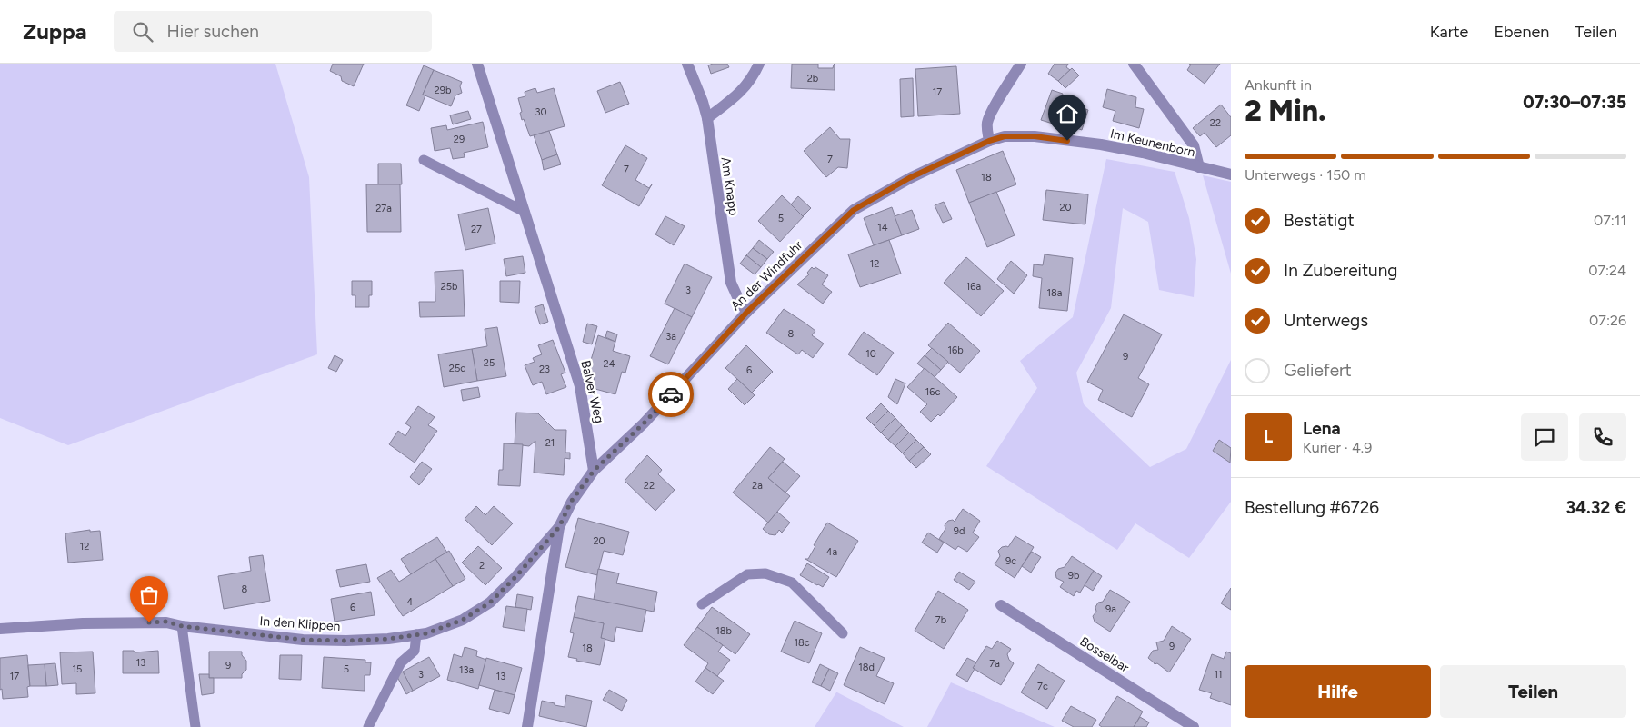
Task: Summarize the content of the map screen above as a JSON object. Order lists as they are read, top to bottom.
{
  "streets": {
    "street": [
      "Im Keunenborn",
      "Am Knapp",
      "An der Windfuhr",
      "Balver Weg",
      "In den Klippen",
      "Bosselbar"
    ]
  },
  "crossings": [
    ["Im Keunenborn", "An der Windfuhr"],
    ["Am Knapp", "An der Windfuhr"],
    ["An der Windfuhr", "Balver Weg"]
  ],
  "house_numbers": [
    "2b",
    "29b",
    "17",
    "30",
    "22",
    "29",
    "7",
    "7",
    "18",
    "20",
    "27a",
    "5",
    "14",
    "27",
    "12",
    "25b",
    "16a",
    "3",
    "18a",
    "8",
    "3a",
    "16b",
    "10",
    "9",
    "25",
    "24",
    "25c",
    "23",
    "6",
    "16c",
    "21",
    "22",
    "2a",
    "9d",
    "20",
    "12",
    "4a",
    "9c",
    "2",
    "9b",
    "8",
    "4",
    "6",
    "9a",
    "7b",
    "18b",
    "18c",
    "9",
    "18",
    "13",
    "7a",
    "9",
    "18d",
    "15",
    "5",
    "13a",
    "3",
    "11",
    "17",
    "13",
    "7c"
  ],
  "page": {
    "header": "Zuppa",
    "search": "Hier suchen",
    "nav": ["Karte", "Ebenen", "Teilen"],
    "heading": ["2 Min.", "Ankunft in", "07:30–07:35"],
    "panel": [
      "Lena",
      "Kurier · 4.9",
      "Bestellung #6726",
      "34.32 €"
    ],
    "bar": "Unterwegs · 150 m",
    "list": [
      ["Bestätigt", "07:11"],
      ["In Zubereitung", "07:24"],
      ["Unterwegs", "07:26"],
      "Geliefert"
    ],
    "round": "L",
    "buttons": ["Hilfe", "Teilen"]
  }
}
